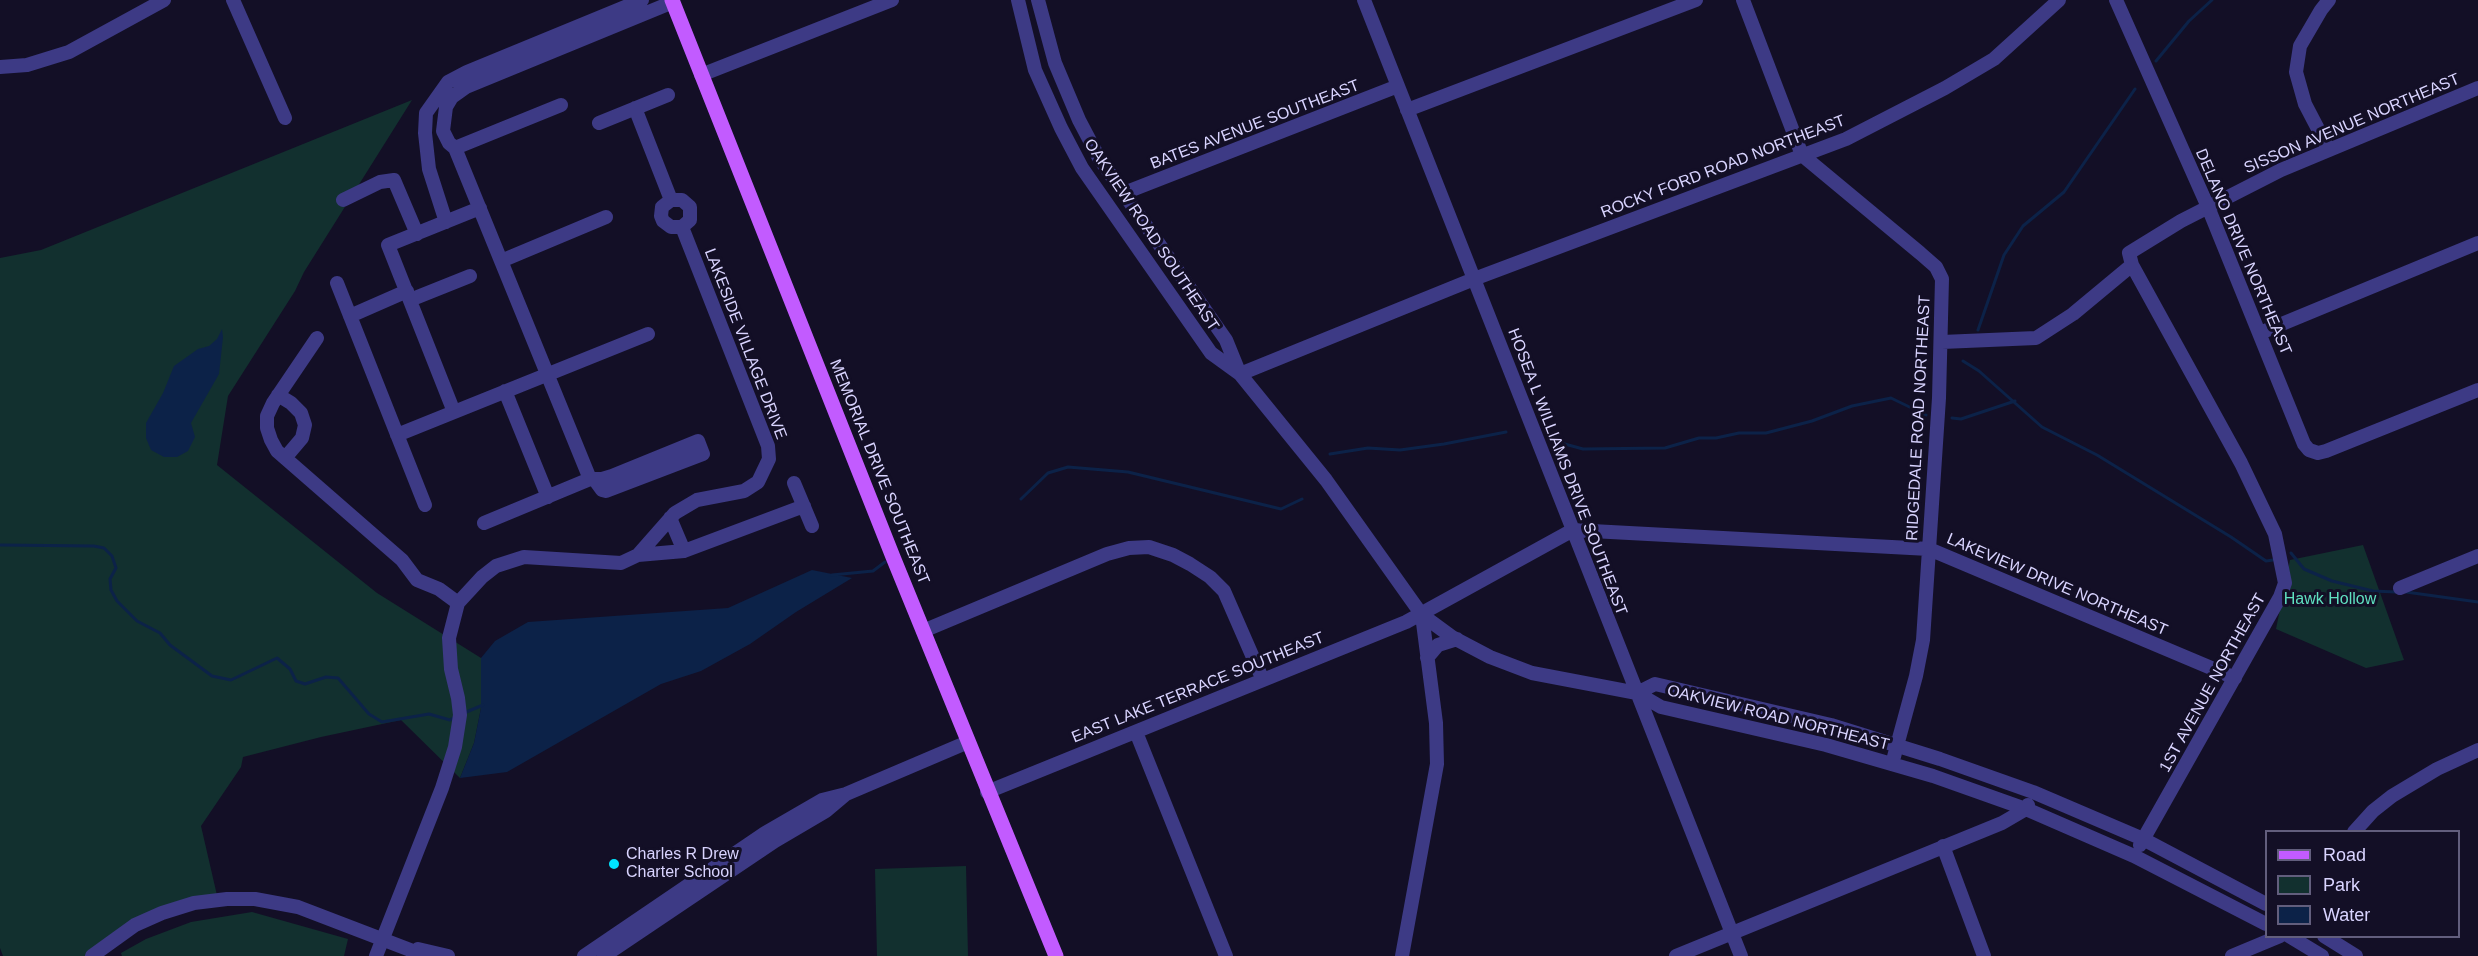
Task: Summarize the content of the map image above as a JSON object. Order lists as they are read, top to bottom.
{
  "streets": {
    "main road": ["MEMORIAL DRIVE SOUTHEAST"],
    "street": [
      "SISSON AVENUE NORTHEAST",
      "BATES AVENUE SOUTHEAST",
      "ROCKY FORD ROAD NORTHEAST",
      "OAKVIEW ROAD SOUTHEAST",
      "DELANO DRIVE NORTHEAST",
      "LAKESIDE VILLAGE DRIVE",
      "RIDGEDALE ROAD NORTHEAST",
      "HOSEA L WILLIAMS DRIVE SOUTHEAST",
      "LAKEVIEW DRIVE NORTHEAST",
      "1ST AVENUE NORTHEAST",
      "EAST LAKE TERRACE SOUTHEAST",
      "OAKVIEW ROAD NORTHEAST"
    ]
  },
  "crossings": [
    ["SISSON AVENUE NORTHEAST", "DELANO DRIVE NORTHEAST"],
    ["SISSON AVENUE NORTHEAST", "1ST AVENUE NORTHEAST"],
    ["BATES AVENUE SOUTHEAST", "OAKVIEW ROAD SOUTHEAST"],
    ["BATES AVENUE SOUTHEAST", "HOSEA L WILLIAMS DRIVE SOUTHEAST"],
    ["ROCKY FORD ROAD NORTHEAST", "OAKVIEW ROAD SOUTHEAST"],
    ["ROCKY FORD ROAD NORTHEAST", "RIDGEDALE ROAD NORTHEAST"],
    ["ROCKY FORD ROAD NORTHEAST", "HOSEA L WILLIAMS DRIVE SOUTHEAST"],
    ["OAKVIEW ROAD SOUTHEAST", "HOSEA L WILLIAMS DRIVE SOUTHEAST"],
    ["OAKVIEW ROAD SOUTHEAST", "EAST LAKE TERRACE SOUTHEAST"],
    ["OAKVIEW ROAD SOUTHEAST", "OAKVIEW ROAD NORTHEAST"],
    ["RIDGEDALE ROAD NORTHEAST", "LAKEVIEW DRIVE NORTHEAST"],
    ["RIDGEDALE ROAD NORTHEAST", "OAKVIEW ROAD NORTHEAST"],
    ["MEMORIAL DRIVE SOUTHEAST", "EAST LAKE TERRACE SOUTHEAST"],
    ["HOSEA L WILLIAMS DRIVE SOUTHEAST", "LAKEVIEW DRIVE NORTHEAST"],
    ["HOSEA L WILLIAMS DRIVE SOUTHEAST", "EAST LAKE TERRACE SOUTHEAST"],
    ["HOSEA L WILLIAMS DRIVE SOUTHEAST", "OAKVIEW ROAD NORTHEAST"],
    ["LAKEVIEW DRIVE NORTHEAST", "1ST AVENUE NORTHEAST"],
    ["LAKEVIEW DRIVE NORTHEAST", "EAST LAKE TERRACE SOUTHEAST"],
    ["1ST AVENUE NORTHEAST", "OAKVIEW ROAD NORTHEAST"]
  ],
  "parks": ["Hawk Hollow"],
  "places": ["Charles R Drew Charter School"],
  "legend": ["Road", "Park", "Water"]
}
